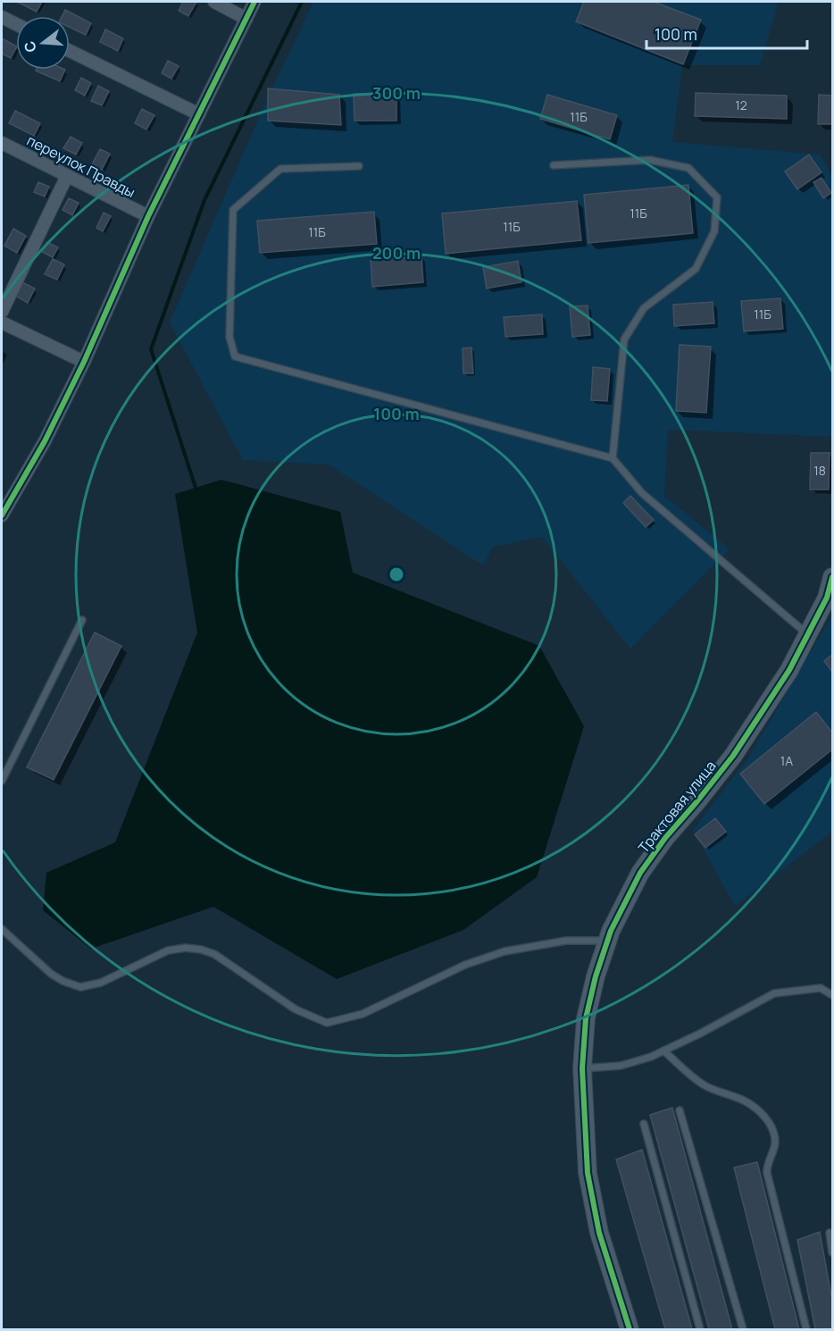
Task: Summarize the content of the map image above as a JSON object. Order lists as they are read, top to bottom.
{
  "streets": {
    "street": ["переулок Правды", "Трактовая улица"]
  },
  "house_numbers": [
    "12",
    "11Б",
    "11Б",
    "11Б",
    "11Б",
    "11Б",
    "18",
    "1А"
  ],
  "scale_bar": "100 m",
  "north": "left",
  "rings": ["300 m", "200 m", "100 m"]
}
